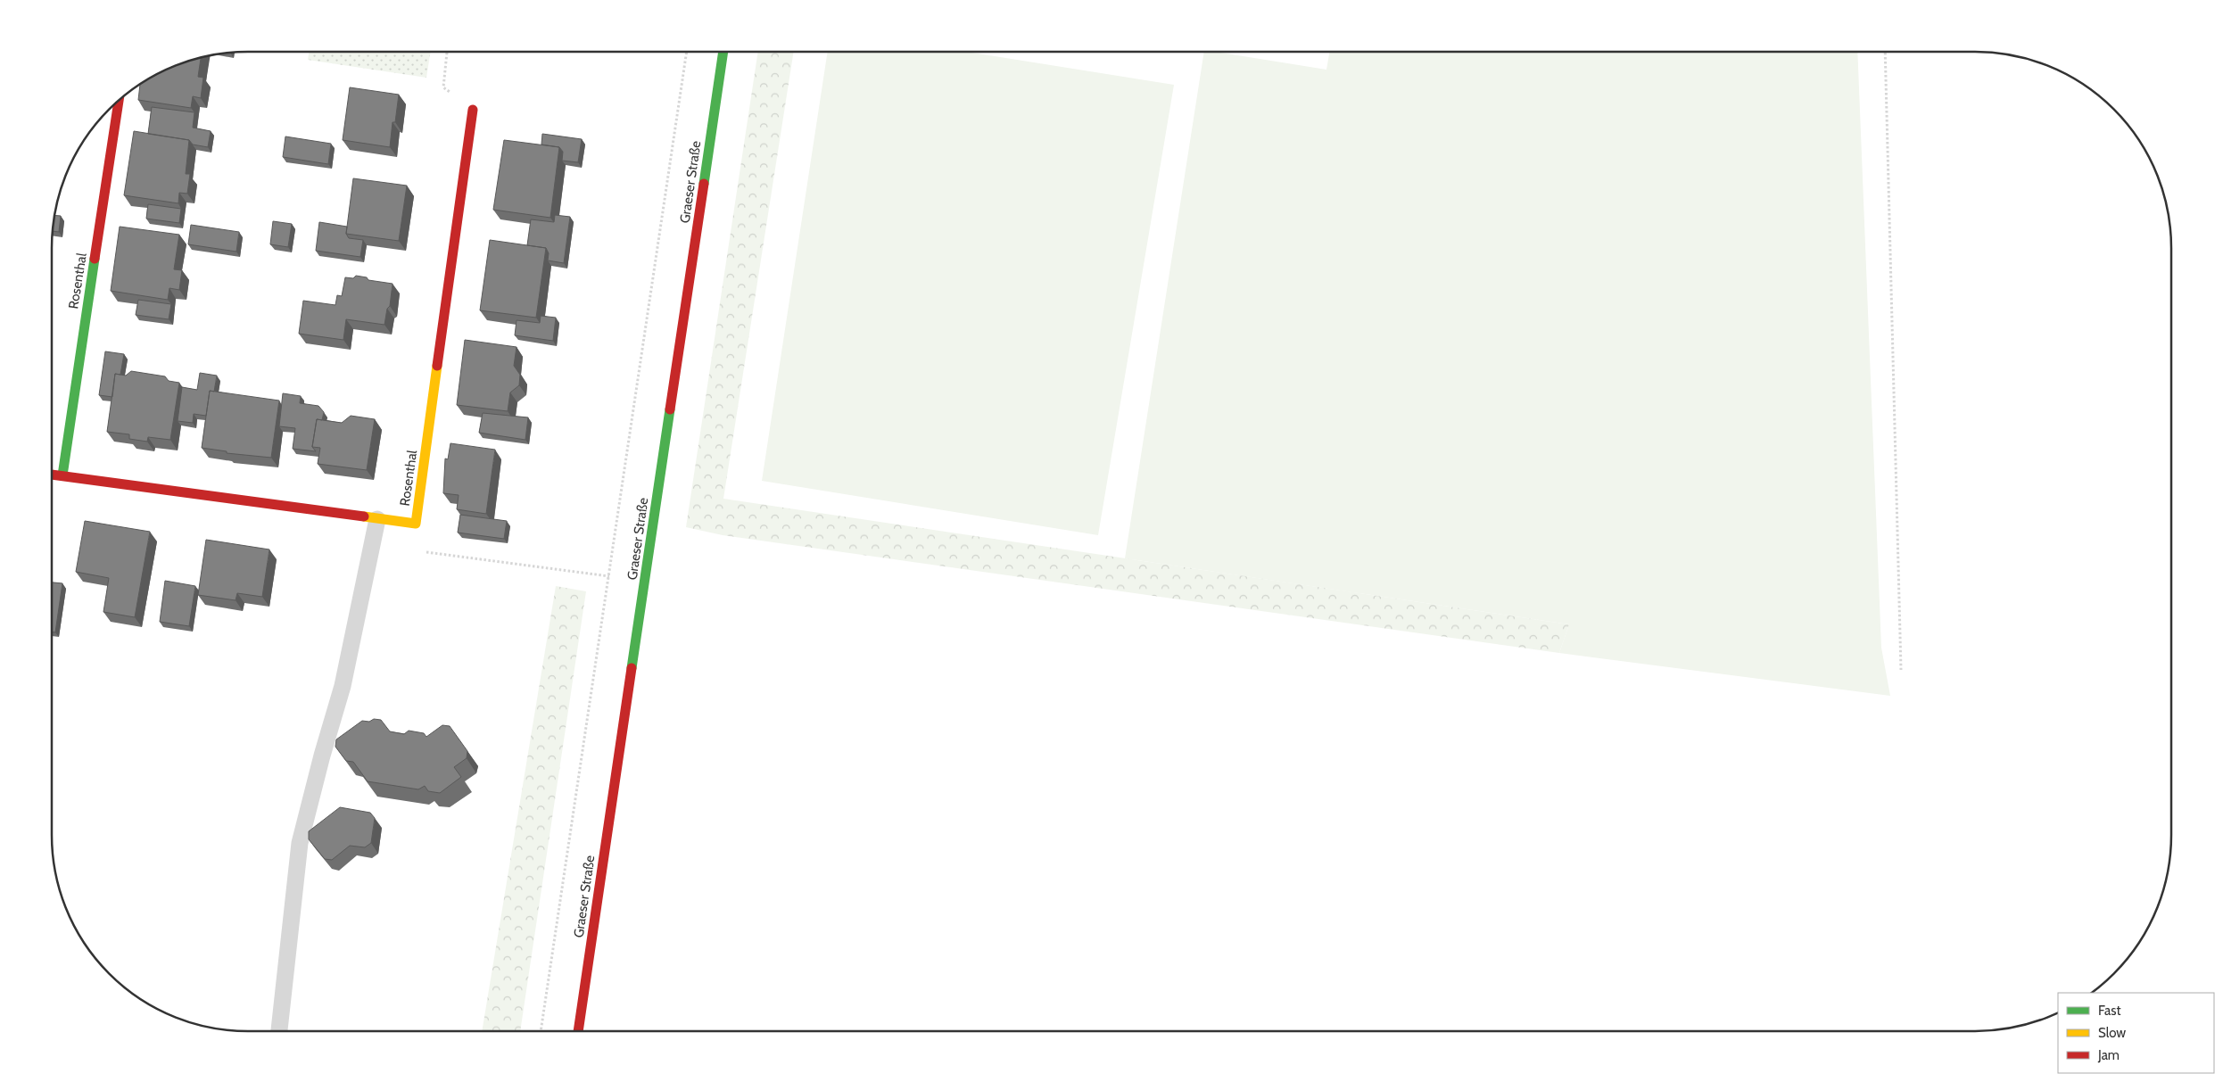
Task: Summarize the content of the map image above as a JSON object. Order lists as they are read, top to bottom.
{
  "streets": {
    "street": ["Graeser Straße", "Rosenthal"]
  },
  "legend": ["Fast", "Slow", "Jam"]
}
